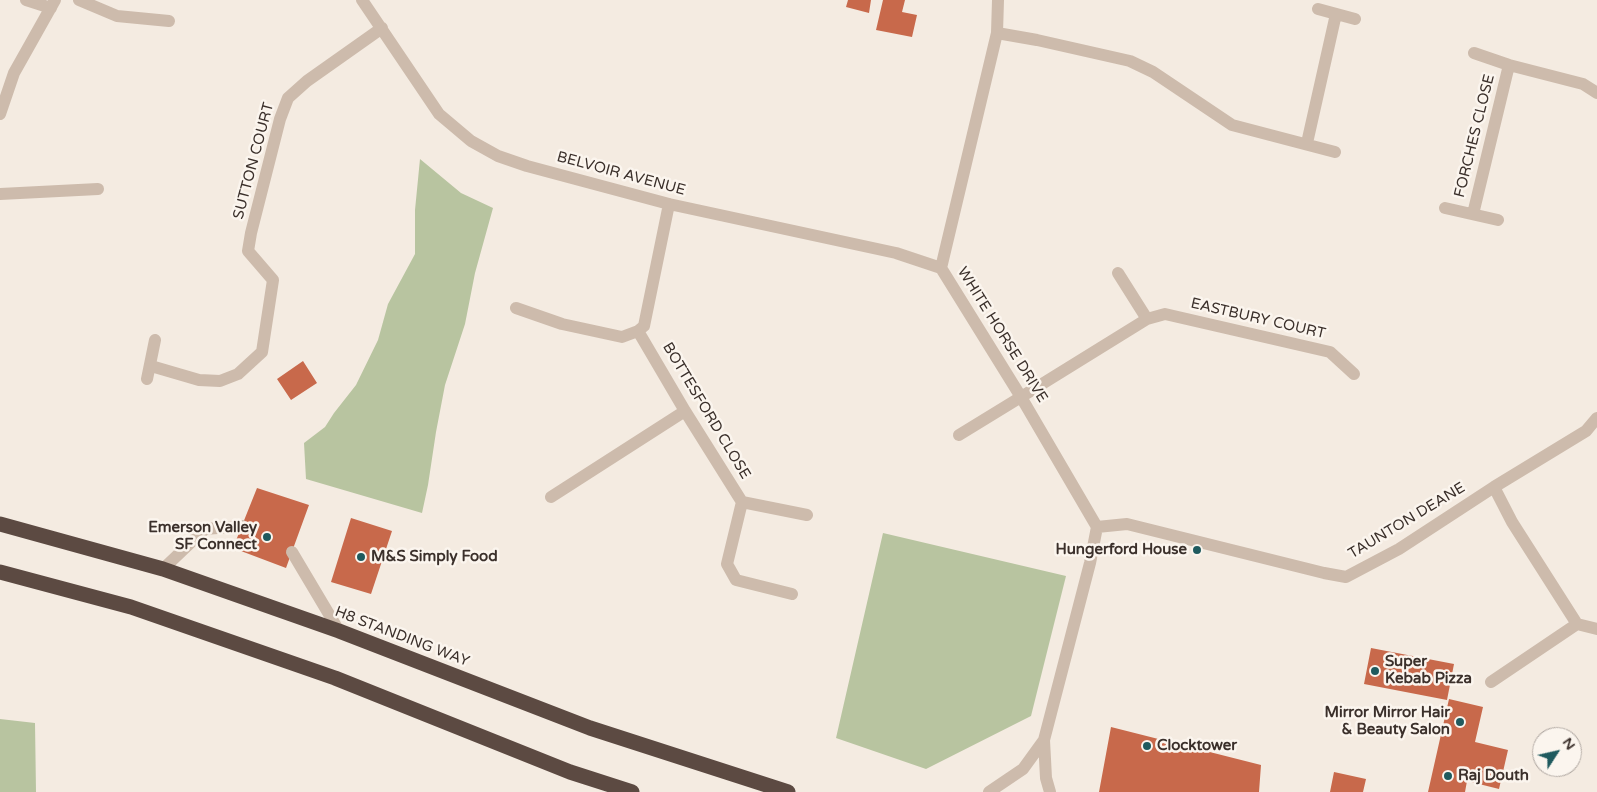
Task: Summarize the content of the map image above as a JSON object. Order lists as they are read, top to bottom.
{
  "streets": {
    "highway": ["H8 STANDING WAY"],
    "street": [
      "FORCHES CLOSE",
      "SUTTON COURT",
      "BELVOIR AVENUE",
      "EASTBURY COURT",
      "WHITE HORSE DRIVE",
      "BOTTESFORD CLOSE",
      "TAUNTON DEANE"
    ]
  },
  "crossings": [
    ["SUTTON COURT", "BELVOIR AVENUE"],
    ["BELVOIR AVENUE", "WHITE HORSE DRIVE"],
    ["EASTBURY COURT", "WHITE HORSE DRIVE"],
    ["WHITE HORSE DRIVE", "TAUNTON DEANE"]
  ],
  "places": [
    "Emerson Valley SF Connect",
    "Hungerford House",
    "M&S Simply Food",
    "Super Kebab Pizza",
    "Mirror Mirror Hair & Beauty Salon",
    "Clocktower",
    "Raj Douth"
  ],
  "north": "top right"
}
